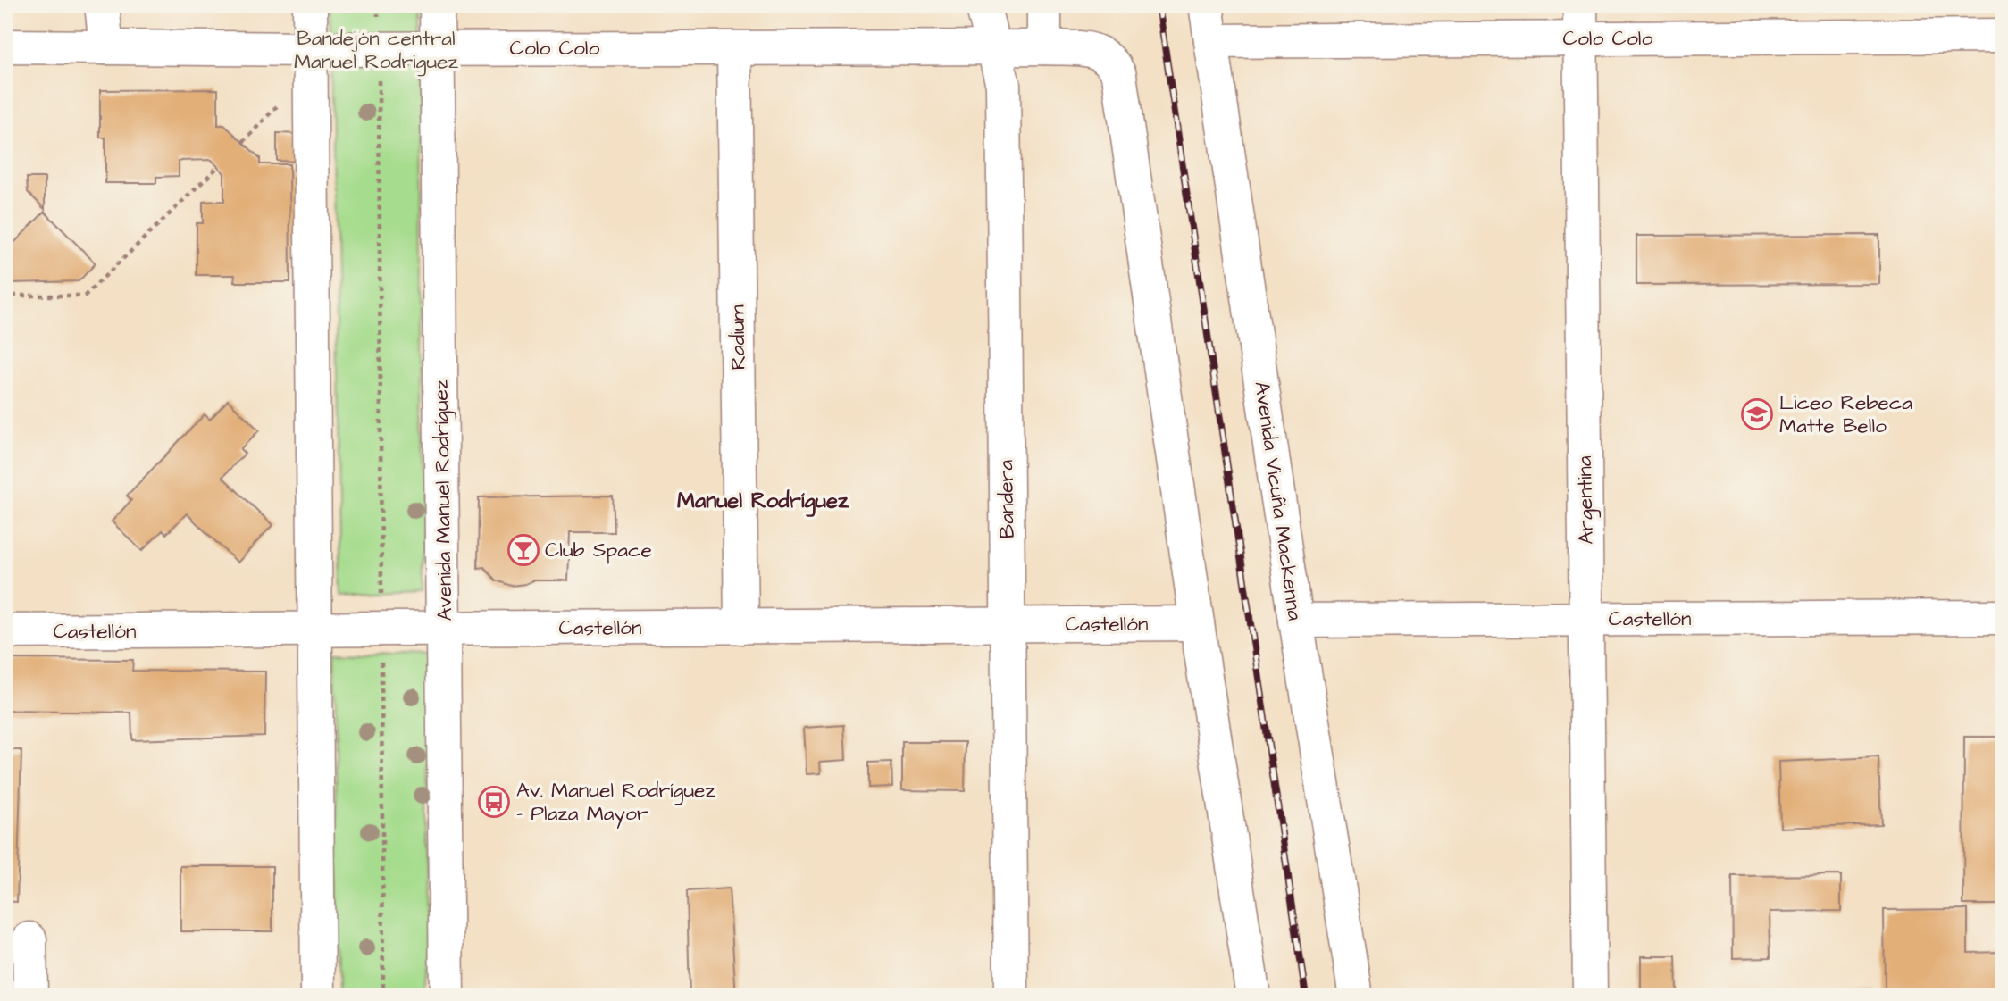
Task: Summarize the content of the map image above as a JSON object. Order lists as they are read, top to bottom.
{
  "streets": {
    "street": [
      "Colo Colo",
      "Radium",
      "Bandera",
      "Avenida Manuel Rodríguez",
      "Argentina",
      "Avenida Vicuña Mackenna",
      "Castellón"
    ]
  },
  "crossings": [
    ["Colo Colo", "Radium"],
    ["Colo Colo", "Bandera"],
    ["Colo Colo", "Avenida Manuel Rodríguez"],
    ["Colo Colo", "Argentina"],
    ["Colo Colo", "Avenida Vicuña Mackenna"],
    ["Colo Colo", "Castellón"],
    ["Radium", "Castellón"],
    ["Bandera", "Castellón"],
    ["Avenida Manuel Rodríguez", "Castellón"],
    ["Argentina", "Castellón"],
    ["Avenida Vicuña Mackenna", "Castellón"]
  ],
  "districts": ["Manuel Rodríguez"],
  "parks": ["Bandejón central Manuel Rodriguez"],
  "places": {
    "school or university": ["Liceo Rebeca Matte Bello"],
    "bar": ["Club Space"],
    "bus stop": ["Av. Manuel Rodríguez - Plaza Mayor"]
  }
}
